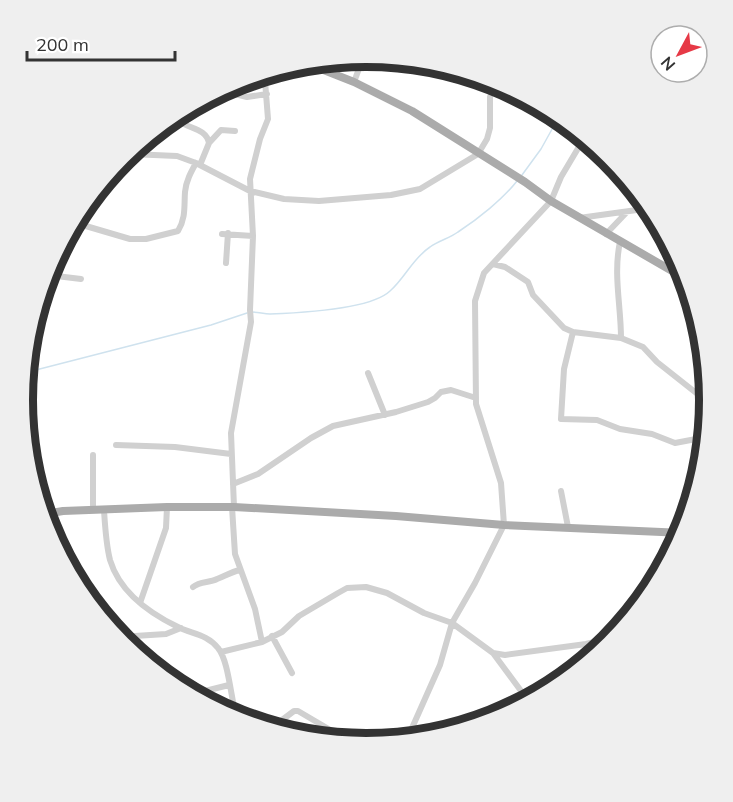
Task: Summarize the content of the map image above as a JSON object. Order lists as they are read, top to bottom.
{
  "scale_bar": "200 m",
  "north": "bottom left"
}
